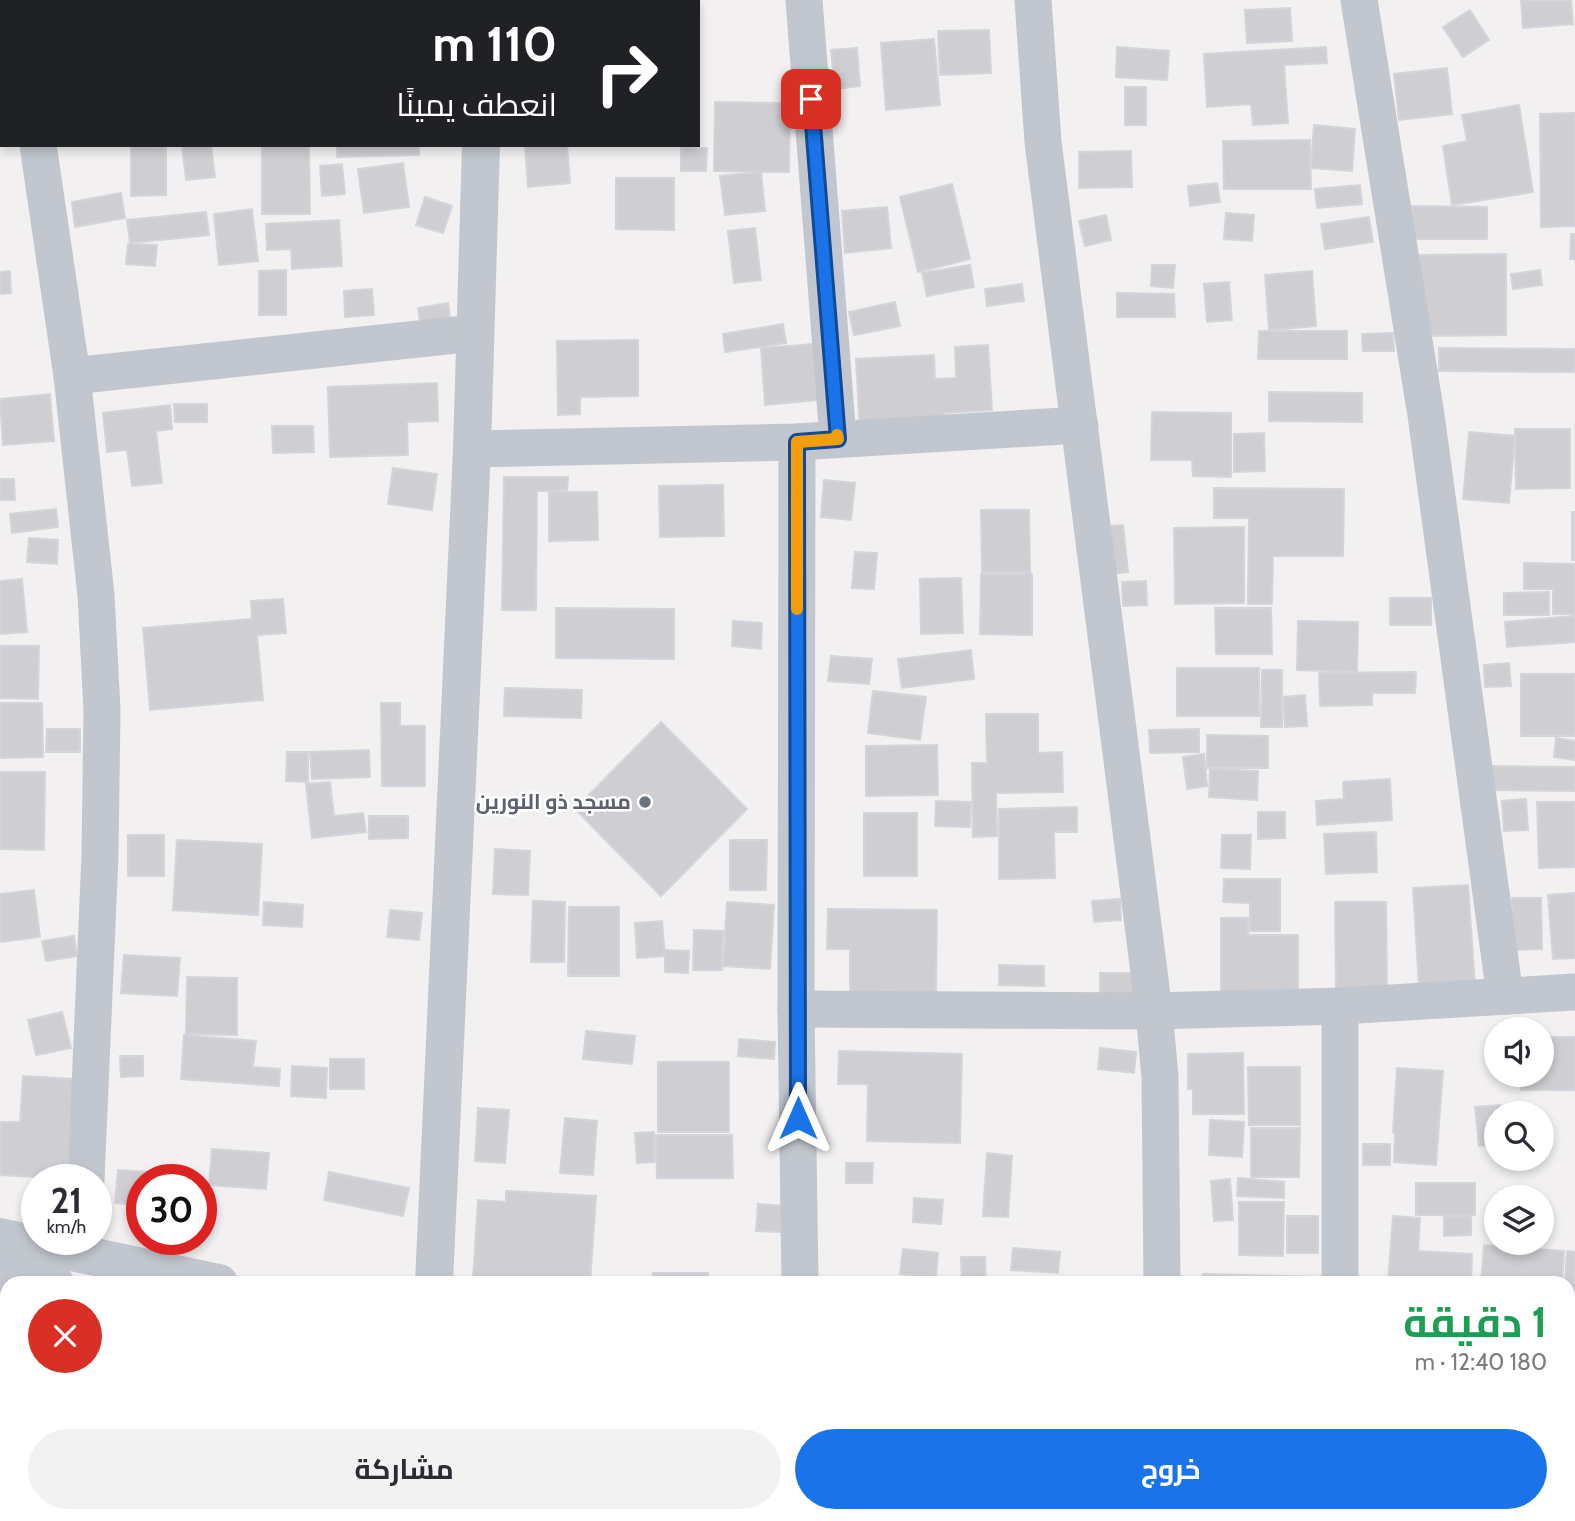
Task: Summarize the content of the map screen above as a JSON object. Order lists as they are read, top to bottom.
{
  "places": ["مسجد ذو النورين"],
  "page": {
    "turn": ["110 m", "انعطف يمينًا"],
    "speed": "21 km/h",
    "limit": "30",
    "heading": ["1 دقيقة", "180 m · 12:40"],
    "buttons": ["خروج", "مشاركة"]
  }
}
